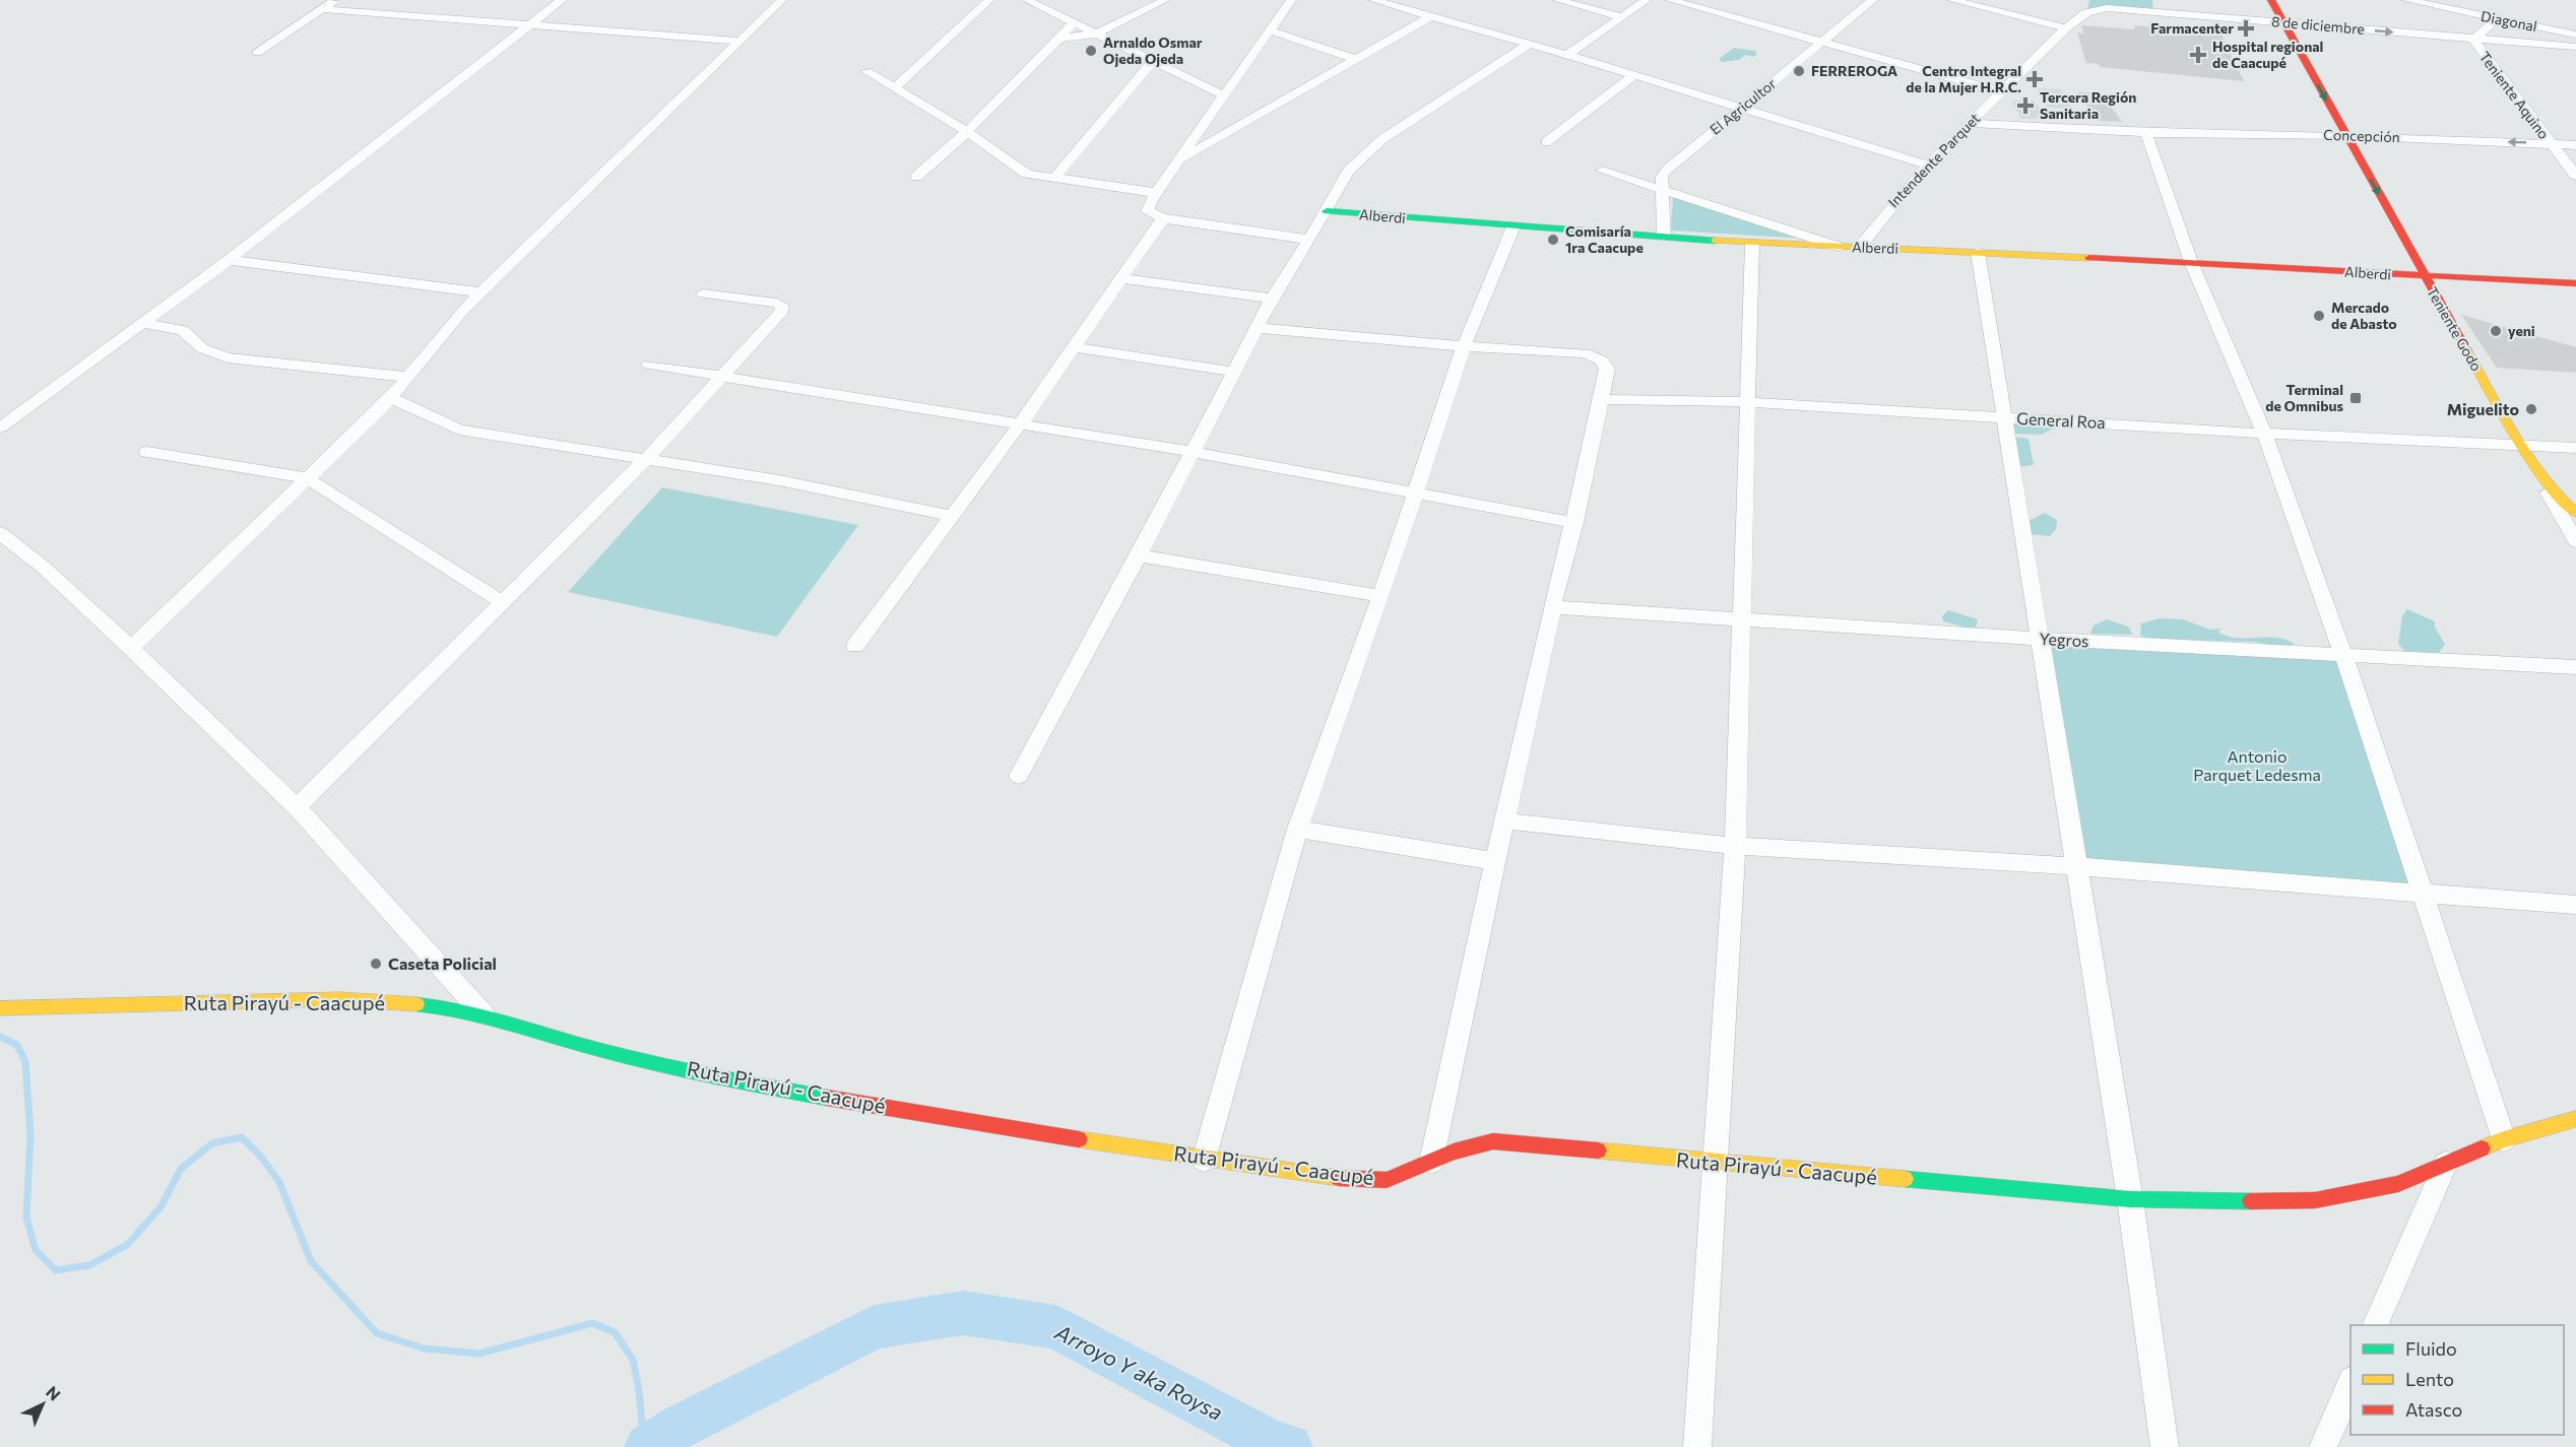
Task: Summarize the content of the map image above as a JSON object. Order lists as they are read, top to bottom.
{
  "streets": {
    "main road": ["Alberdi", "Teniente Godo", "Ruta Pirayú - Caacupé"],
    "street": [
      "Diagonal",
      "8 de diciembre",
      "Teniente Aquino",
      "El Agricultor",
      "Concepción",
      "Intendente Parquet",
      "General Roa",
      "Yegros"
    ]
  },
  "crossings": [
    ["Diagonal", "Teniente Aquino"],
    ["8 de diciembre", "Teniente Aquino"],
    ["8 de diciembre", "Teniente Godo"],
    ["Teniente Aquino", "Concepción"],
    ["El Agricultor", "Alberdi"],
    ["Concepción", "Intendente Parquet"],
    ["Concepción", "Teniente Godo"],
    ["Intendente Parquet", "Alberdi"],
    ["Alberdi", "Teniente Godo"],
    ["Teniente Godo", "General Roa"]
  ],
  "one_way": ["8 de diciembre", "Teniente Godo"],
  "water": ["Arroyo Y aka Roysa"],
  "parks": ["Antonio Parquet Ledesma"],
  "places": {
    "health": [
      "Farmacenter",
      "Hospital regional de Caacupé",
      "Centro Integral de la Mujer H.R.C.",
      "Tercera Región Sanitaria"
    ],
    "other": [
      "Arnaldo Osmar Ojeda Ojeda",
      "FERREROGA",
      "Comisaría 1ra Caacupe",
      "Mercado de Abasto",
      "yeni",
      "Miguelito",
      "Caseta Policial"
    ],
    "transit": ["Terminal de Omnibus"]
  },
  "legend": ["Fluido", "Lento", "Atasco"],
  "north": "top right"
}
